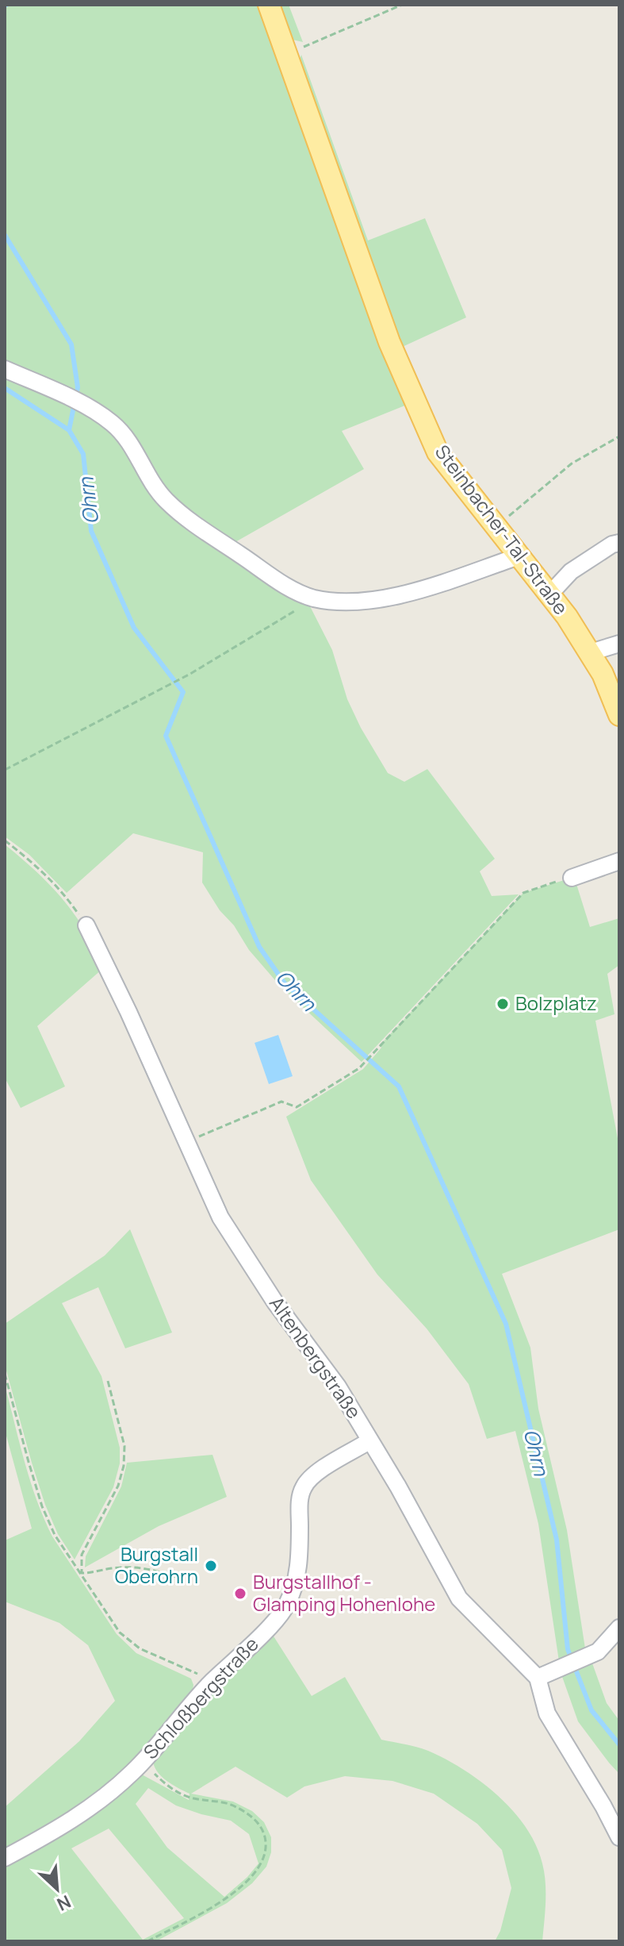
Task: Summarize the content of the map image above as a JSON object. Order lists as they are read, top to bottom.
{
  "streets": {
    "main road": ["Steinbacher-Tal-Straße"],
    "street": ["Altenbergstraße", "Schloßbergstraße"]
  },
  "crossings": [
    ["Altenbergstraße", "Schloßbergstraße"]
  ],
  "water": ["Ohrn"],
  "places": ["Bolzplatz", "Burgstall Oberohrn", "Burgstallhof - Glamping Hohenlohe"],
  "north": "bottom right"
}
